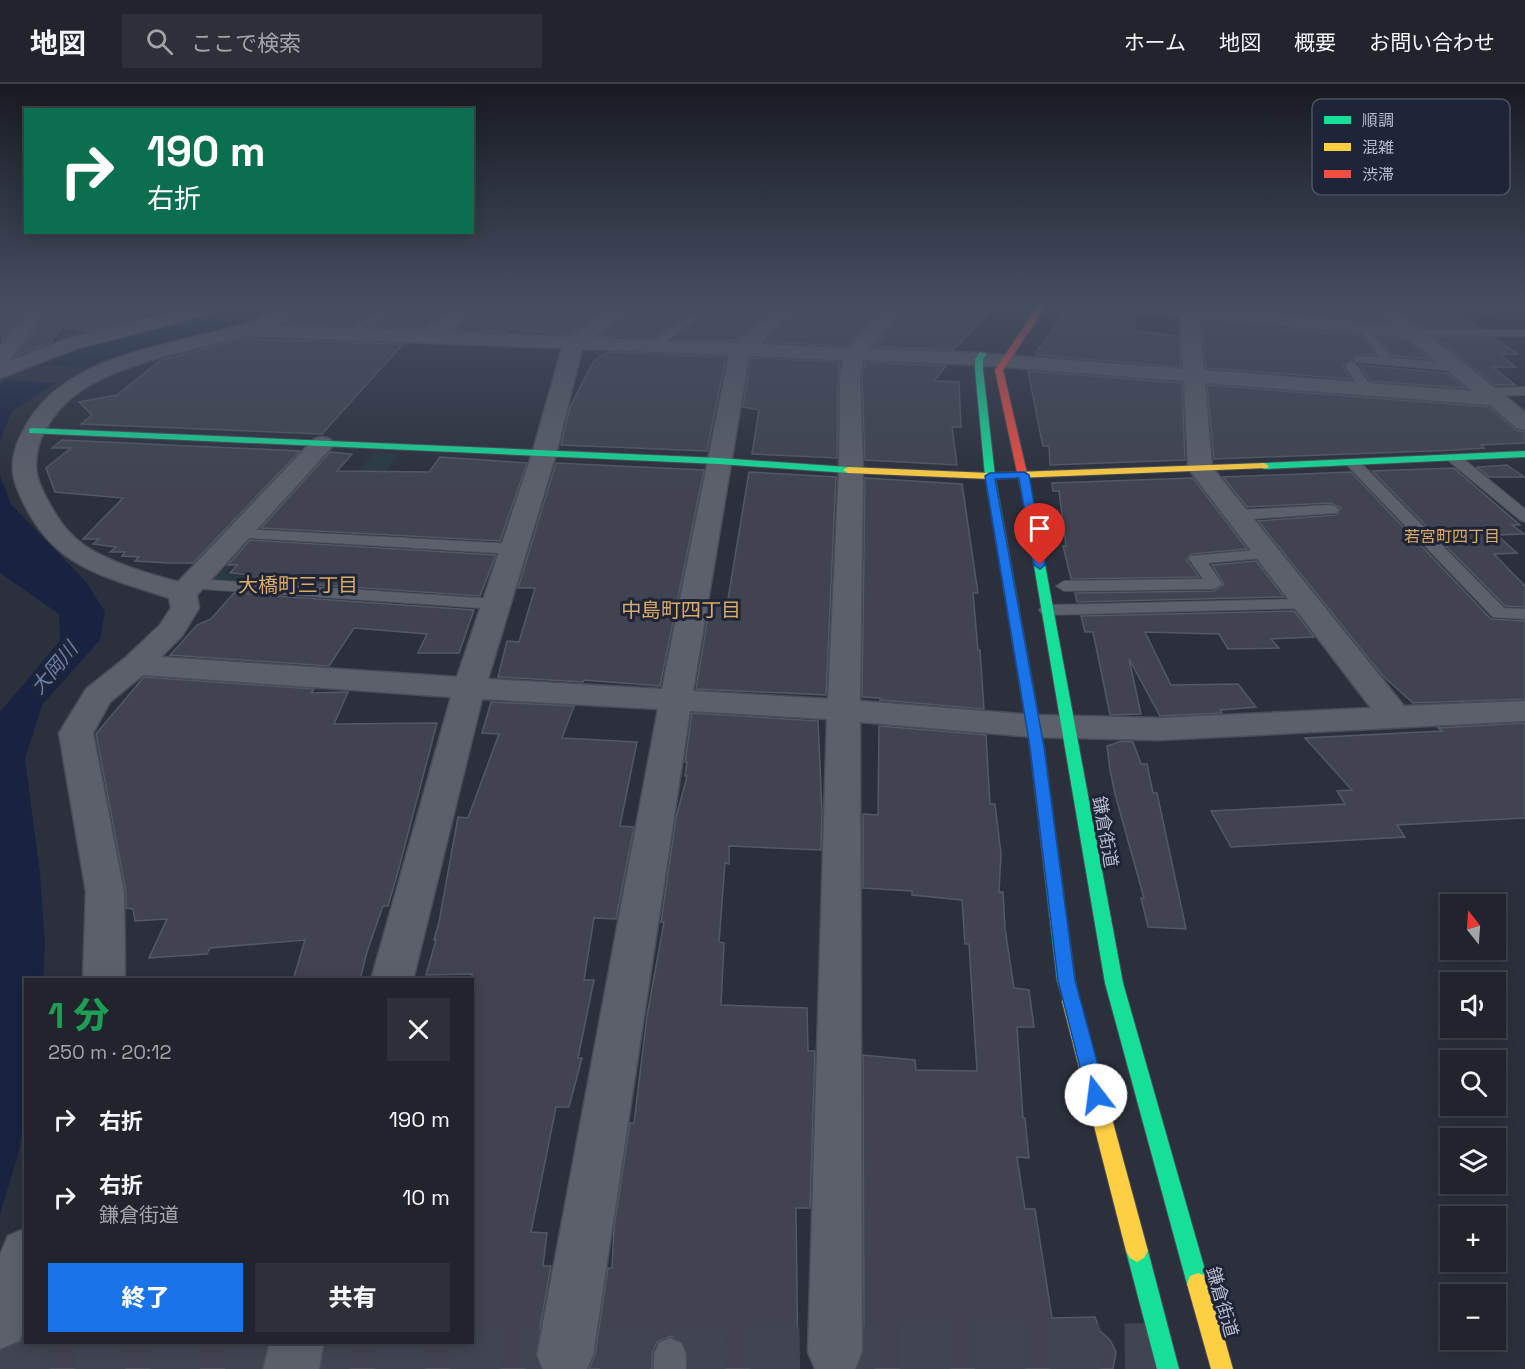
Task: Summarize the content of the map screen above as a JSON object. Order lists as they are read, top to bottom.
{
  "streets": {
    "main road": ["鎌倉街道"]
  },
  "districts": ["若宮町四丁目", "大橋町三丁目", "中島町四丁目"],
  "water": ["大岡川"],
  "legend": ["順調", "混雑", "渋滞"],
  "north": "top",
  "page": {
    "header": "地図",
    "search": "ここで検索",
    "nav": [
      "ホーム",
      "地図",
      "概要",
      "お問い合わせ"
    ],
    "turn": ["190 m", "右折"],
    "map_buttons": ["+", "−"],
    "heading": ["1 分", "250 m · 20:12"],
    "list": [
      {
        "name": "右折",
        "value": "190 m"
      },
      {
        "name": "右折",
        "note": "鎌倉街道",
        "value": "10 m"
      }
    ],
    "buttons": ["終了", "共有"]
  }
}
